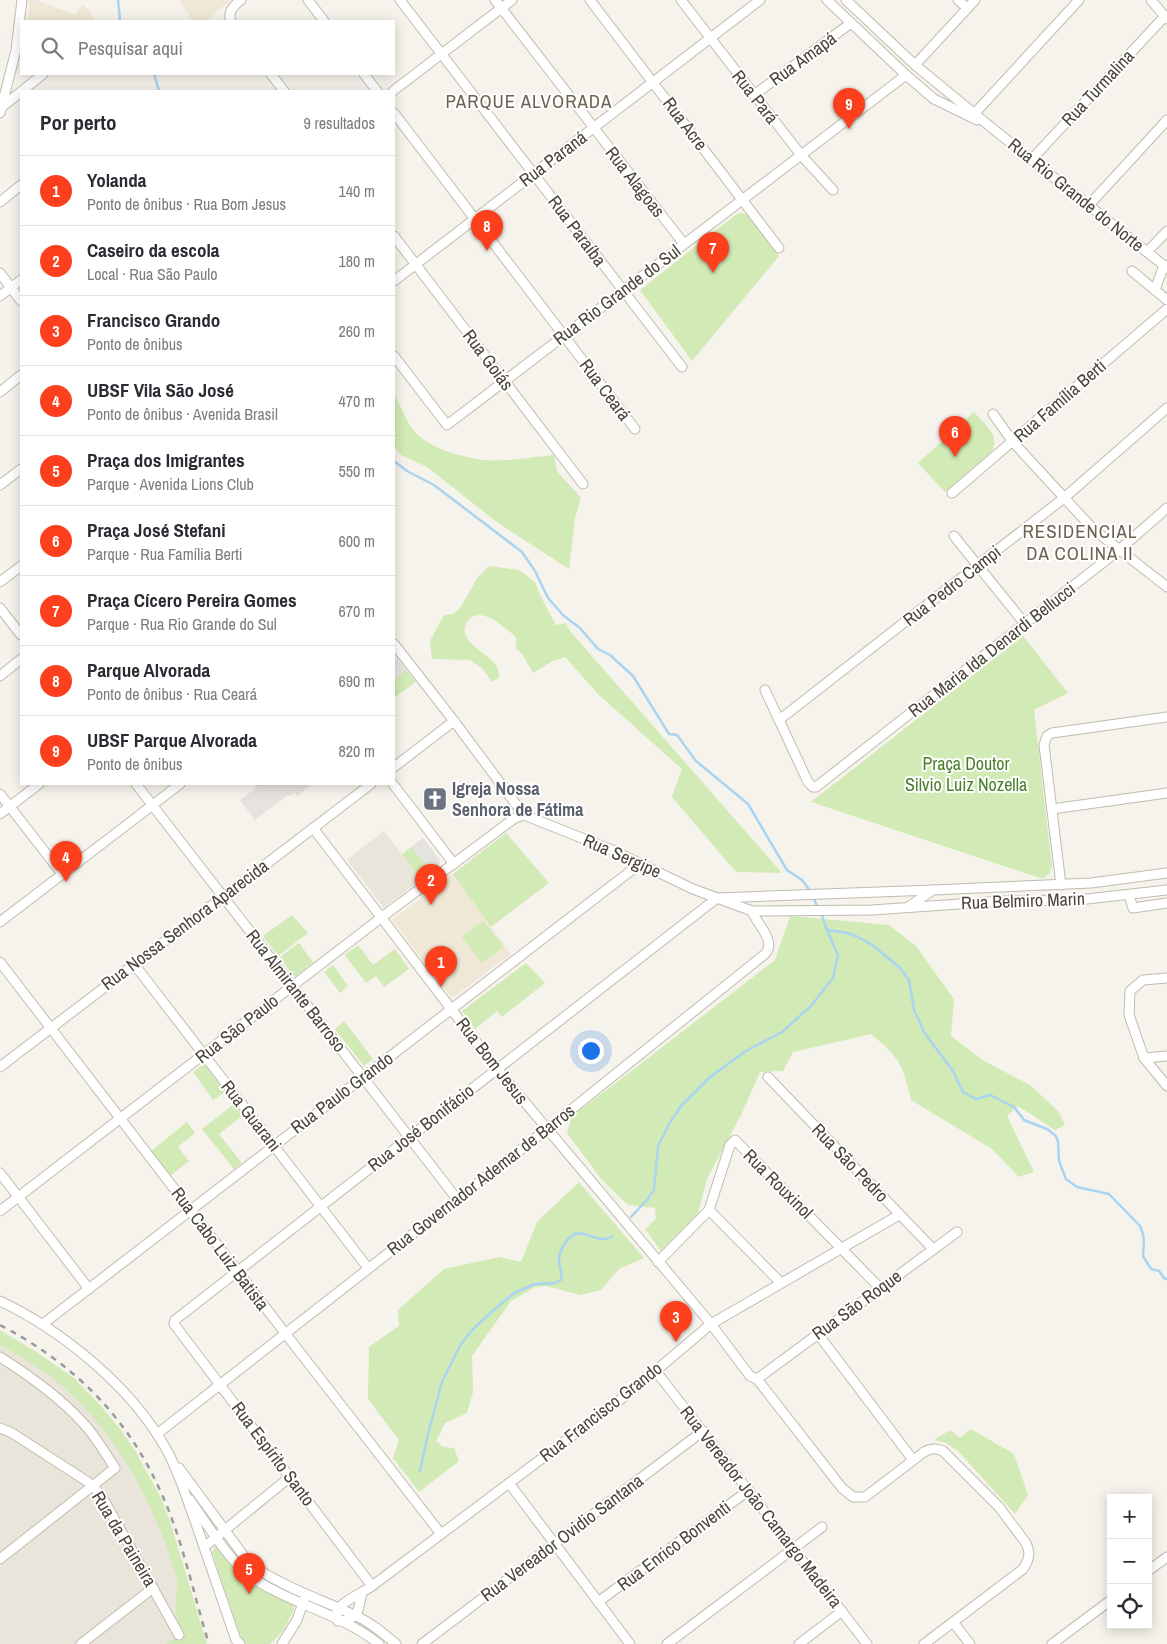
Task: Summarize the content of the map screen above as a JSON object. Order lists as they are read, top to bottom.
{
  "streets": {
    "street": [
      "Rua Amapá",
      "Rua Turmalina",
      "Rua Pará",
      "Rua Acre",
      "Rua Paraná",
      "Rua Alagoas",
      "Rua Rio Grande do Norte",
      "Rua Paraíba",
      "Rua Rio Grande do Sul",
      "Rua Goiás",
      "Rua Ceará",
      "Rua Família Berti",
      "Rua Pedro Campi",
      "Rua Maria Ida Denardi Bellucci",
      "Rua Sergipe",
      "Rua Belmiro Marin",
      "Rua Nossa Senhora Aparecida",
      "Rua Almirante Barroso",
      "Rua São Paulo",
      "Rua Bom Jesus",
      "Rua Paulo Grando",
      "Rua Guarani",
      "Rua José Bonifácio",
      "Rua São Pedro",
      "Rua Governador Ademar de Barros",
      "Rua Rouxinol",
      "Rua Cabo Luiz Batista",
      "Rua São Roque",
      "Rua Francisco Grando",
      "Rua Espírito Santo",
      "Rua Vereador João Camargo Madeira",
      "Rua Vereador Ovidio Santana",
      "Rua da Paineira",
      "Rua Enrico Bonventi"
    ]
  },
  "crossings": [
    ["Rua Amapá", "Rua Pará"],
    ["Rua Amapá", "Rua Rio Grande do Norte"],
    ["Rua Turmalina", "Rua Rio Grande do Norte"],
    ["Rua Pará", "Rua Paraná"],
    ["Rua Pará", "Rua Rio Grande do Sul"],
    ["Rua Acre", "Rua Paraná"],
    ["Rua Acre", "Rua Rio Grande do Sul"],
    ["Rua Paraná", "Rua Alagoas"],
    ["Rua Paraná", "Rua Paraíba"],
    ["Rua Paraná", "Rua Goiás"],
    ["Rua Paraná", "Rua Ceará"],
    ["Rua Alagoas", "Rua Rio Grande do Sul"],
    ["Rua Rio Grande do Norte", "Rua Rio Grande do Sul"],
    ["Rua Paraíba", "Rua Rio Grande do Sul"],
    ["Rua Rio Grande do Sul", "Rua Goiás"],
    ["Rua Rio Grande do Sul", "Rua Ceará"],
    ["Rua Pedro Campi", "Rua Maria Ida Denardi Bellucci"],
    ["Rua Sergipe", "Rua Belmiro Marin"],
    ["Rua Sergipe", "Rua São Paulo"],
    ["Rua Sergipe", "Rua Paulo Grando"],
    ["Rua Sergipe", "Rua José Bonifácio"],
    ["Rua Sergipe", "Rua Governador Ademar de Barros"],
    ["Rua Belmiro Marin", "Rua José Bonifácio"],
    ["Rua Nossa Senhora Aparecida", "Rua Almirante Barroso"],
    ["Rua Nossa Senhora Aparecida", "Rua Bom Jesus"],
    ["Rua Nossa Senhora Aparecida", "Rua Guarani"],
    ["Rua Nossa Senhora Aparecida", "Rua Cabo Luiz Batista"],
    ["Rua Almirante Barroso", "Rua São Paulo"],
    ["Rua Almirante Barroso", "Rua Paulo Grando"],
    ["Rua Almirante Barroso", "Rua José Bonifácio"],
    ["Rua Almirante Barroso", "Rua Governador Ademar de Barros"],
    ["Rua São Paulo", "Rua Bom Jesus"],
    ["Rua São Paulo", "Rua Guarani"],
    ["Rua São Paulo", "Rua Cabo Luiz Batista"],
    ["Rua Bom Jesus", "Rua Paulo Grando"],
    ["Rua Bom Jesus", "Rua José Bonifácio"],
    ["Rua Bom Jesus", "Rua Governador Ademar de Barros"],
    ["Rua Bom Jesus", "Rua Rouxinol"],
    ["Rua Bom Jesus", "Rua São Roque"],
    ["Rua Bom Jesus", "Rua Francisco Grando"],
    ["Rua Paulo Grando", "Rua Guarani"],
    ["Rua Paulo Grando", "Rua Cabo Luiz Batista"],
    ["Rua Guarani", "Rua José Bonifácio"],
    ["Rua Guarani", "Rua Governador Ademar de Barros"],
    ["Rua José Bonifácio", "Rua Cabo Luiz Batista"],
    ["Rua José Bonifácio", "Rua Espírito Santo"],
    ["Rua São Pedro", "Rua São Roque"],
    ["Rua São Pedro", "Rua Francisco Grando"],
    ["Rua Governador Ademar de Barros", "Rua Cabo Luiz Batista"],
    ["Rua Governador Ademar de Barros", "Rua Espírito Santo"],
    ["Rua Rouxinol", "Rua Francisco Grando"],
    ["Rua Cabo Luiz Batista", "Rua Francisco Grando"],
    ["Rua Francisco Grando", "Rua Espírito Santo"],
    ["Rua Francisco Grando", "Rua Vereador João Camargo Madeira"],
    ["Rua Vereador João Camargo Madeira", "Rua Vereador Ovidio Santana"],
    ["Rua Vereador João Camargo Madeira", "Rua Enrico Bonventi"]
  ],
  "districts": ["PARQUE ALVORADA", "RESIDENCIAL DA COLINA II"],
  "parks": ["Praça Doutor Silvio Luiz Nozella"],
  "places": {
    "church": ["Igreja Nossa Senhora de Fátima"]
  },
  "page": {
    "search": "Pesquisar aqui",
    "pins": [
      "9",
      "8",
      "7",
      "6",
      "4",
      "2",
      "1",
      "3",
      "5"
    ],
    "heading": ["Por perto", "9 resultados"],
    "list": [
      {
        "mark": "1",
        "name": "Yolanda",
        "note": "Ponto de ônibus · Rua Bom Jesus",
        "value": "140 m"
      },
      {
        "mark": "2",
        "name": "Caseiro da escola",
        "note": "Local · Rua São Paulo",
        "value": "180 m"
      },
      {
        "mark": "3",
        "name": "Francisco Grando",
        "note": "Ponto de ônibus",
        "value": "260 m"
      },
      {
        "mark": "4",
        "name": "UBSF Vila São José",
        "note": "Ponto de ônibus · Avenida Brasil",
        "value": "470 m"
      },
      {
        "mark": "5",
        "name": "Praça dos Imigrantes",
        "note": "Parque · Avenida Lions Club",
        "value": "550 m"
      },
      {
        "mark": "6",
        "name": "Praça José Stefani",
        "note": "Parque · Rua Família Berti",
        "value": "600 m"
      },
      {
        "mark": "7",
        "name": "Praça Cícero Pereira Gomes",
        "note": "Parque · Rua Rio Grande do Sul",
        "value": "670 m"
      },
      {
        "mark": "8",
        "name": "Parque Alvorada",
        "note": "Ponto de ônibus · Rua Ceará",
        "value": "690 m"
      },
      {
        "mark": "9",
        "name": "UBSF Parque Alvorada",
        "note": "Ponto de ônibus",
        "value": "820 m"
      }
    ],
    "map_buttons": ["+", "−"]
  }
}
